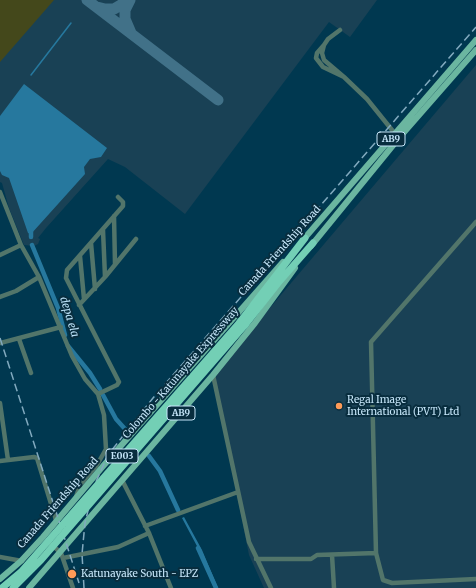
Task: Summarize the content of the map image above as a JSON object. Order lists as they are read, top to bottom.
{
  "streets": {
    "highway": ["Colombo - Katunayake Expressway", "E003"],
    "main road": ["AB9", "Canada Friendship Road"]
  },
  "crossings": [
    ["Canada Friendship Road", "Colombo - Katunayake Expressway"]
  ],
  "water": ["depa ela"],
  "places": ["Regal Image International (PVT) Ltd", "Katunayake South - EPZ"]
}
